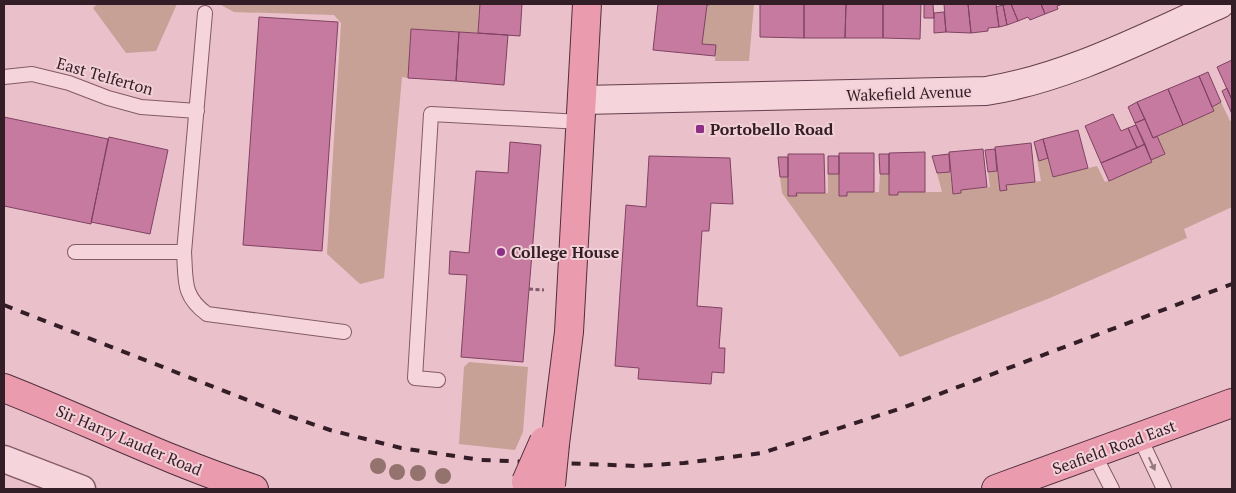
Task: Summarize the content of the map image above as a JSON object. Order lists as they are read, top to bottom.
{
  "streets": {
    "main road": ["Sir Harry Lauder Road", "Seafield Road East"],
    "street": ["Wakefield Avenue"],
    "lane": ["East Telferton"]
  },
  "places": {
    "transit": ["Portobello Road"],
    "other": ["College House"]
  }
}
